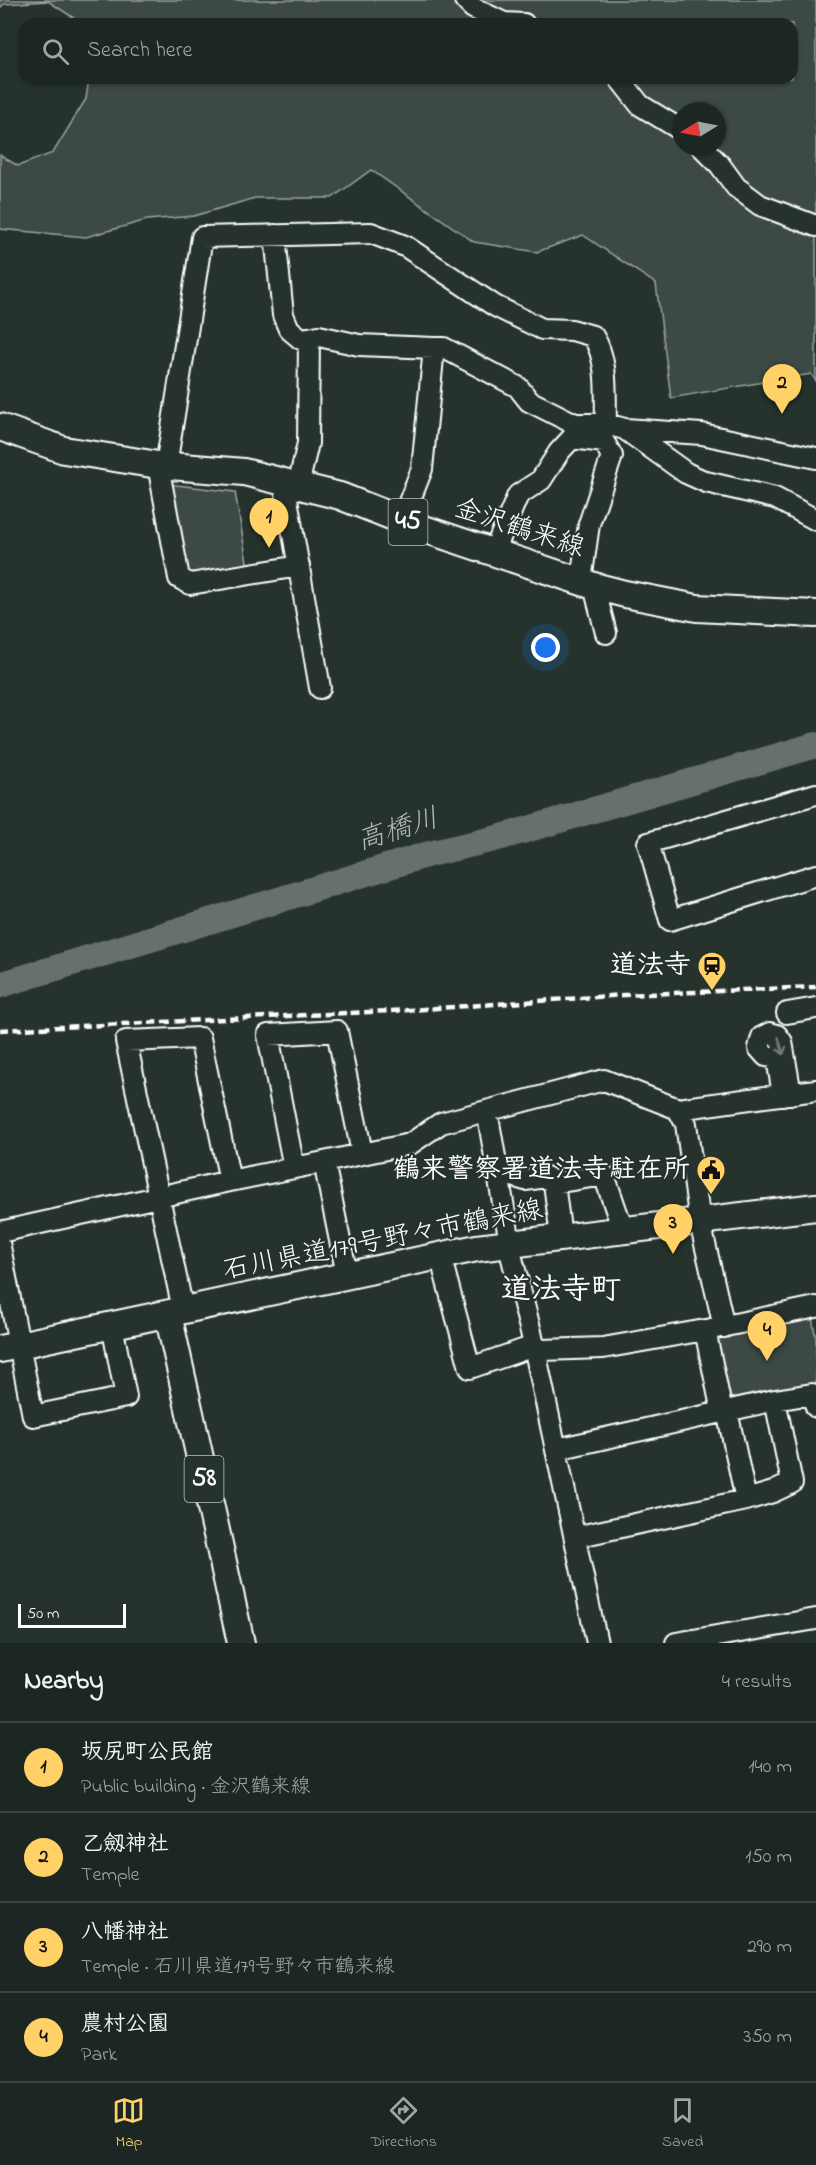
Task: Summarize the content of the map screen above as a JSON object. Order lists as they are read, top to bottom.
{
  "streets": {
    "main road": [
      "45",
      "金沢鶴来線",
      "石川県道179号野々市鶴来線",
      "58"
    ]
  },
  "crossings": [
    ["石川県道179号野々市鶴来線", "58"]
  ],
  "districts": ["道法寺町"],
  "water": ["高橋川"],
  "places": {
    "station": ["道法寺"],
    "public building": ["鶴来警察署道法寺駐在所"]
  },
  "scale_bar": "50 m",
  "north": "left",
  "page": {
    "search": "Search here",
    "pins": [
      "2",
      "1",
      "3",
      "4"
    ],
    "scale": "50 m",
    "heading": ["Nearby", "4 results"],
    "list": [
      {
        "mark": "1",
        "name": "坂尻町公民館",
        "note": "Public building · 金沢鶴来線",
        "value": "140 m"
      },
      {
        "mark": "2",
        "name": "乙劔神社",
        "note": "Temple",
        "value": "150 m"
      },
      {
        "mark": "3",
        "name": "八幡神社",
        "note": "Temple · 石川県道179号野々市鶴来線",
        "value": "290 m"
      },
      {
        "mark": "4",
        "name": "農村公園",
        "note": "Park",
        "value": "350 m"
      }
    ],
    "nav": ["Map", "Directions", "Saved"]
  }
}
